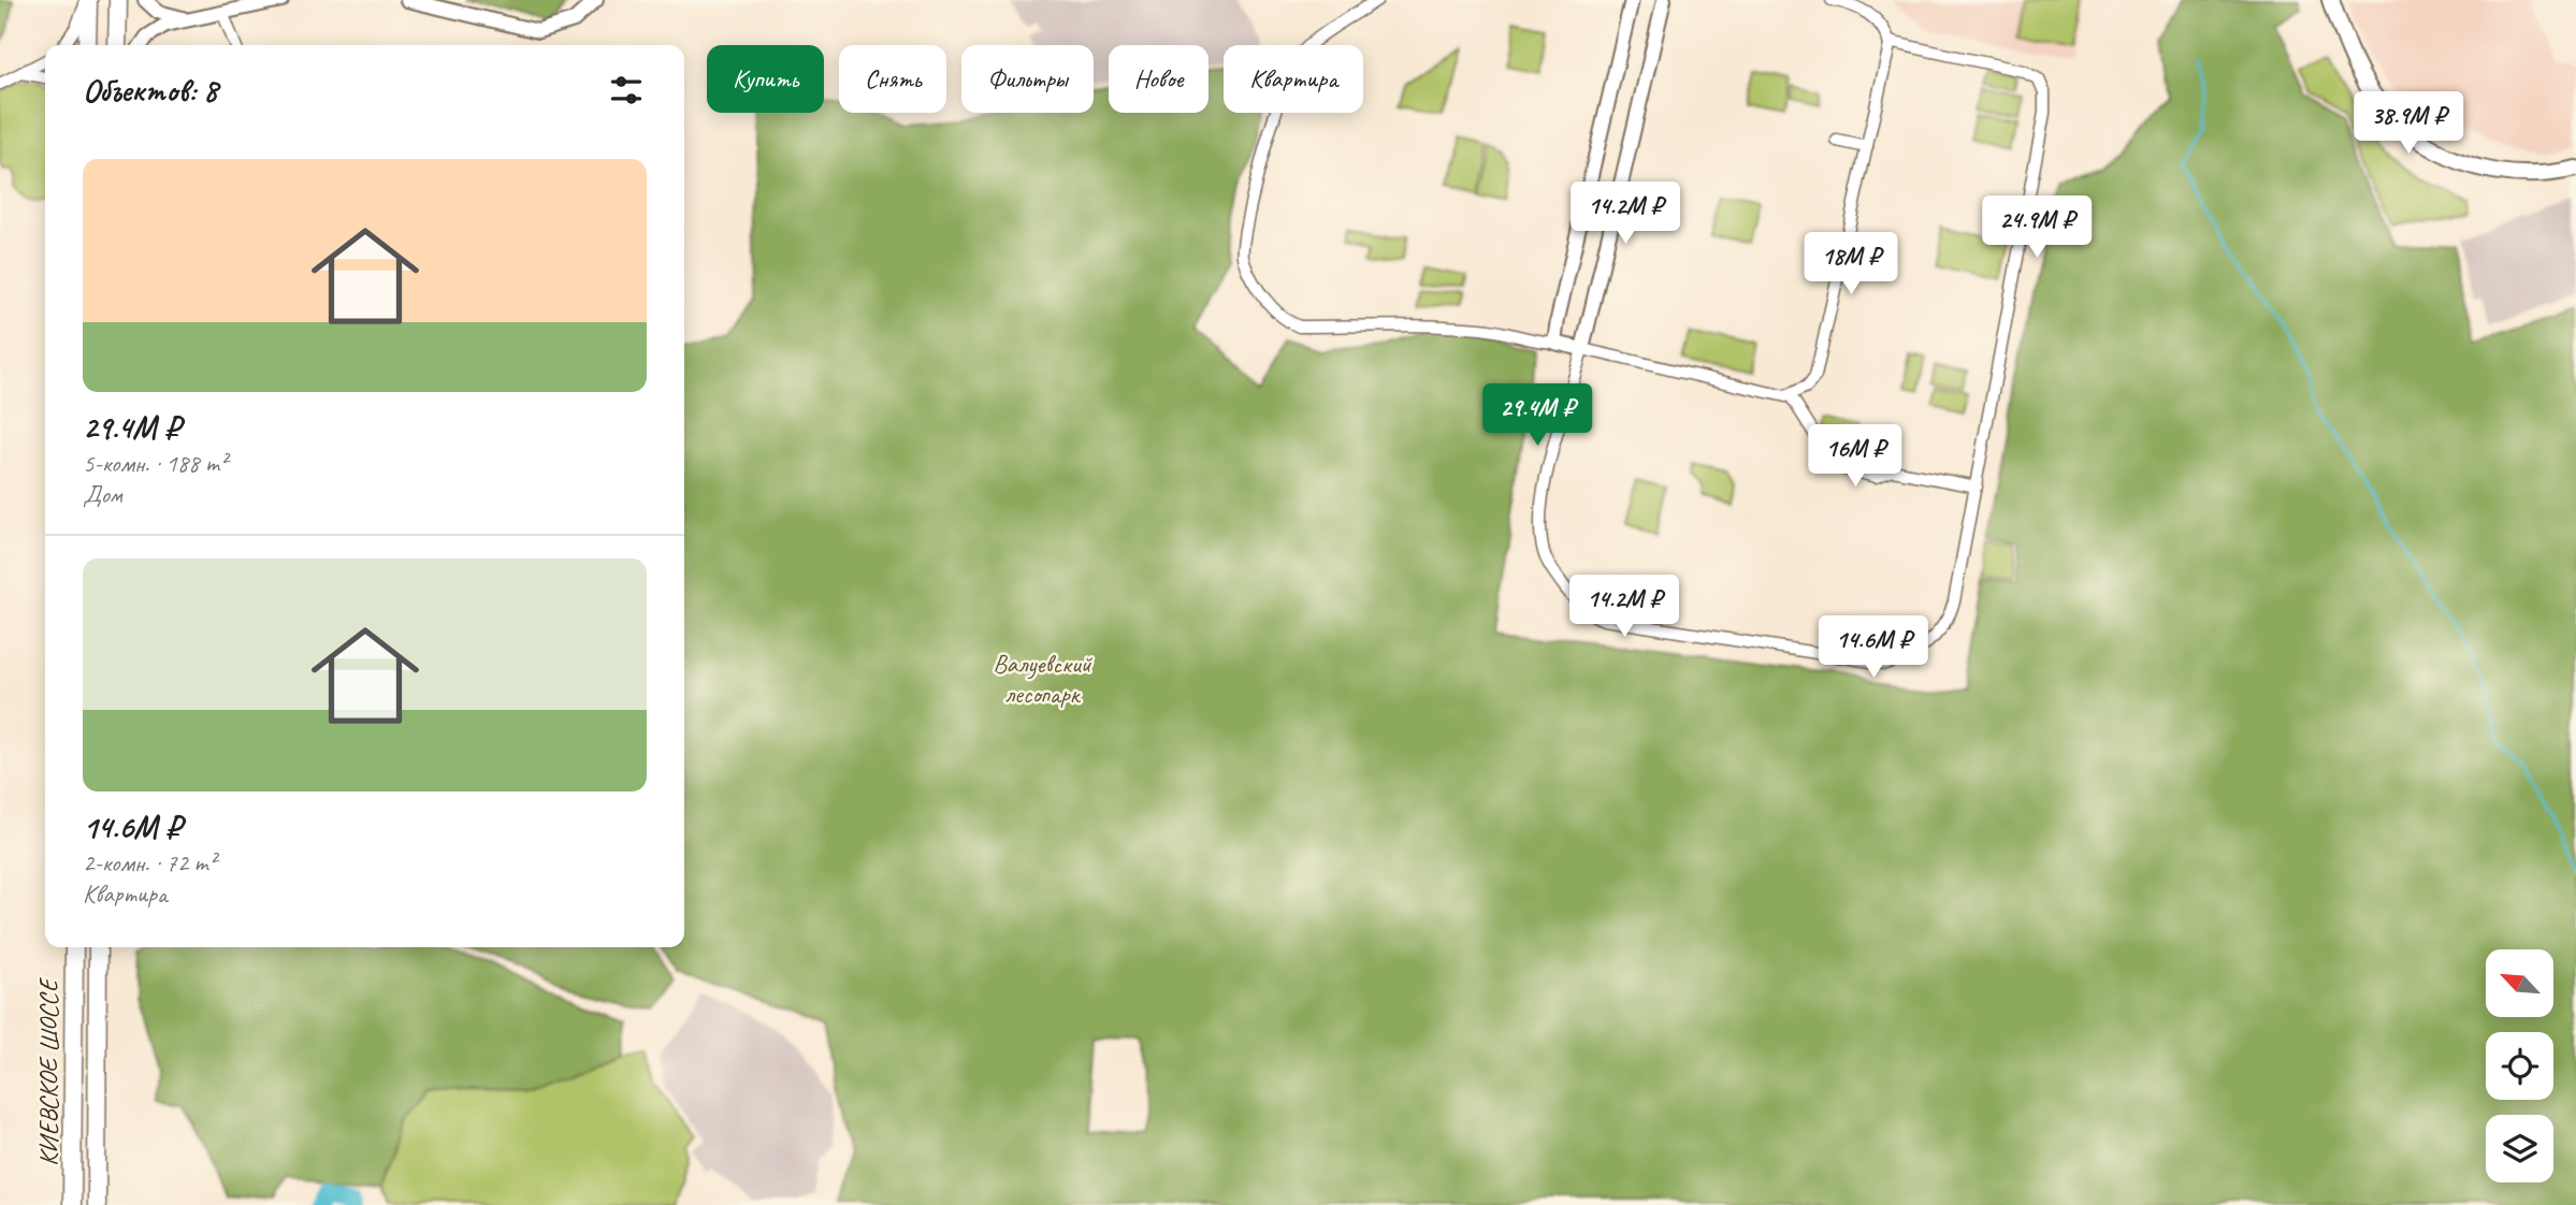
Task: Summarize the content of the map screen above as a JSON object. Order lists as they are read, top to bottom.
{
  "streets": {
    "highway": ["КИЕВСКОЕ ШОССЕ"]
  },
  "parks": ["Валуевский лесопарк"],
  "north": "top left",
  "page": {
    "chip": [
      "Купить",
      "Снять",
      "Фильтры",
      "Новое",
      "Квартира"
    ],
    "heading": "Объектов: 8",
    "price": [
      "38.9M ₽",
      "14.2M ₽",
      "24.9M ₽",
      "18M ₽",
      "29.4M ₽",
      "16M ₽",
      "14.2M ₽",
      "14.6M ₽"
    ],
    "list": [
      {
        "name": "29.4M ₽",
        "note": "5-комн. · 188 m² · Дом"
      },
      {
        "name": "14.6M ₽",
        "note": "2-комн. · 72 m² · Квартира"
      }
    ]
  }
}
